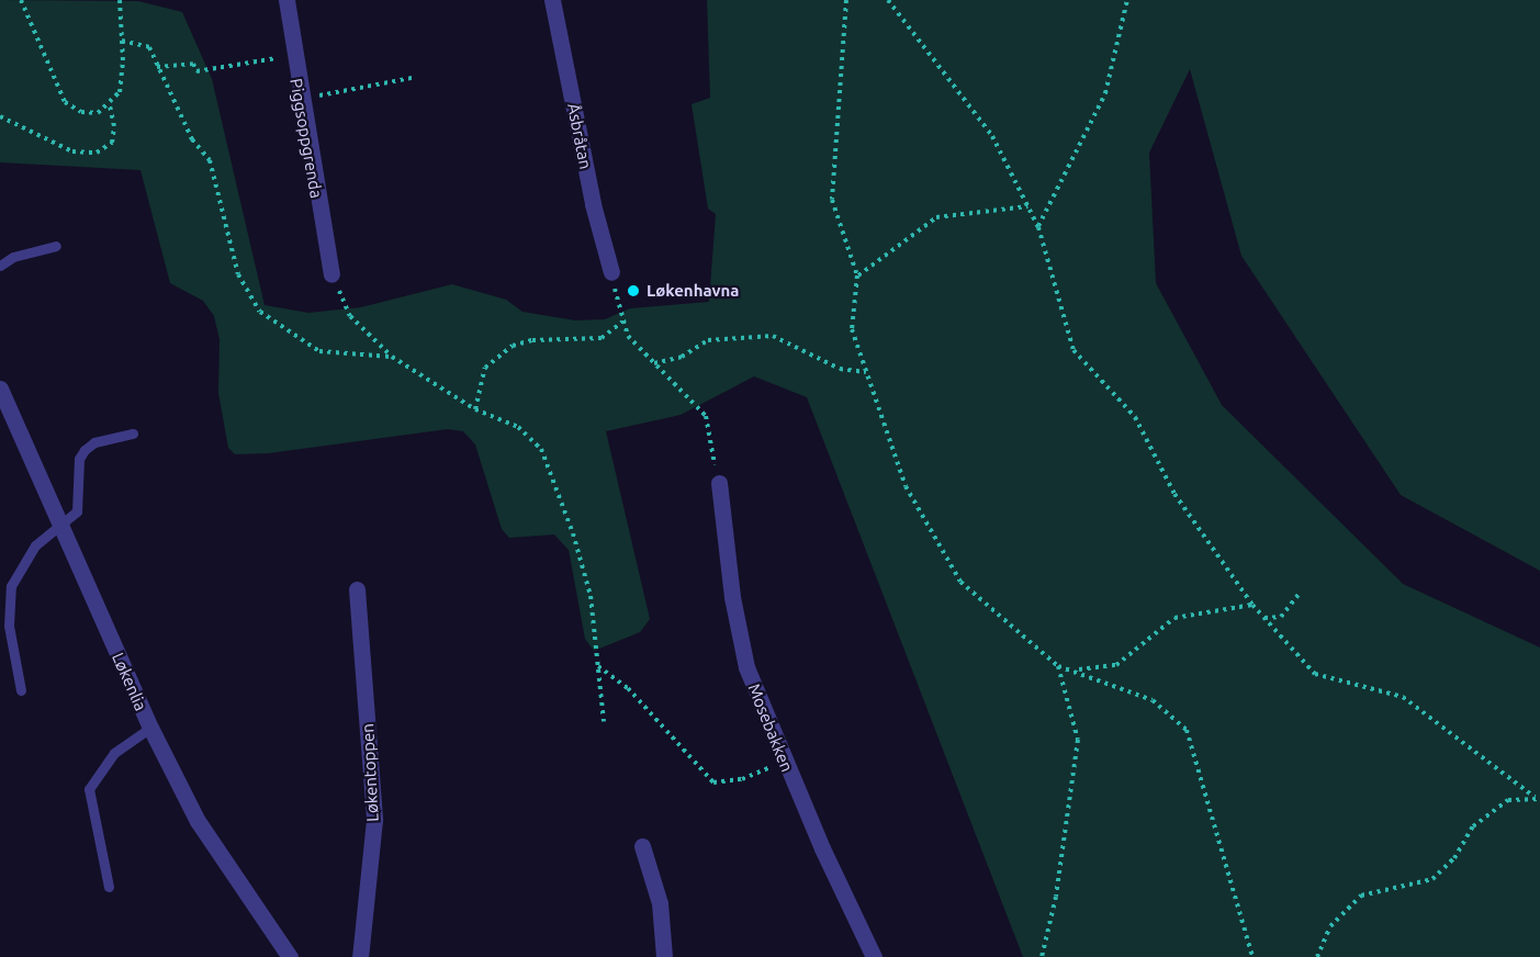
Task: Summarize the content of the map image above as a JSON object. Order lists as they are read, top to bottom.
{
  "streets": {
    "street": [
      "Åsbråtan",
      "Piggsoppgrenda",
      "Løkenlia",
      "Mosebakken",
      "Løkentoppen"
    ]
  },
  "places": ["Løkenhavna"]
}
